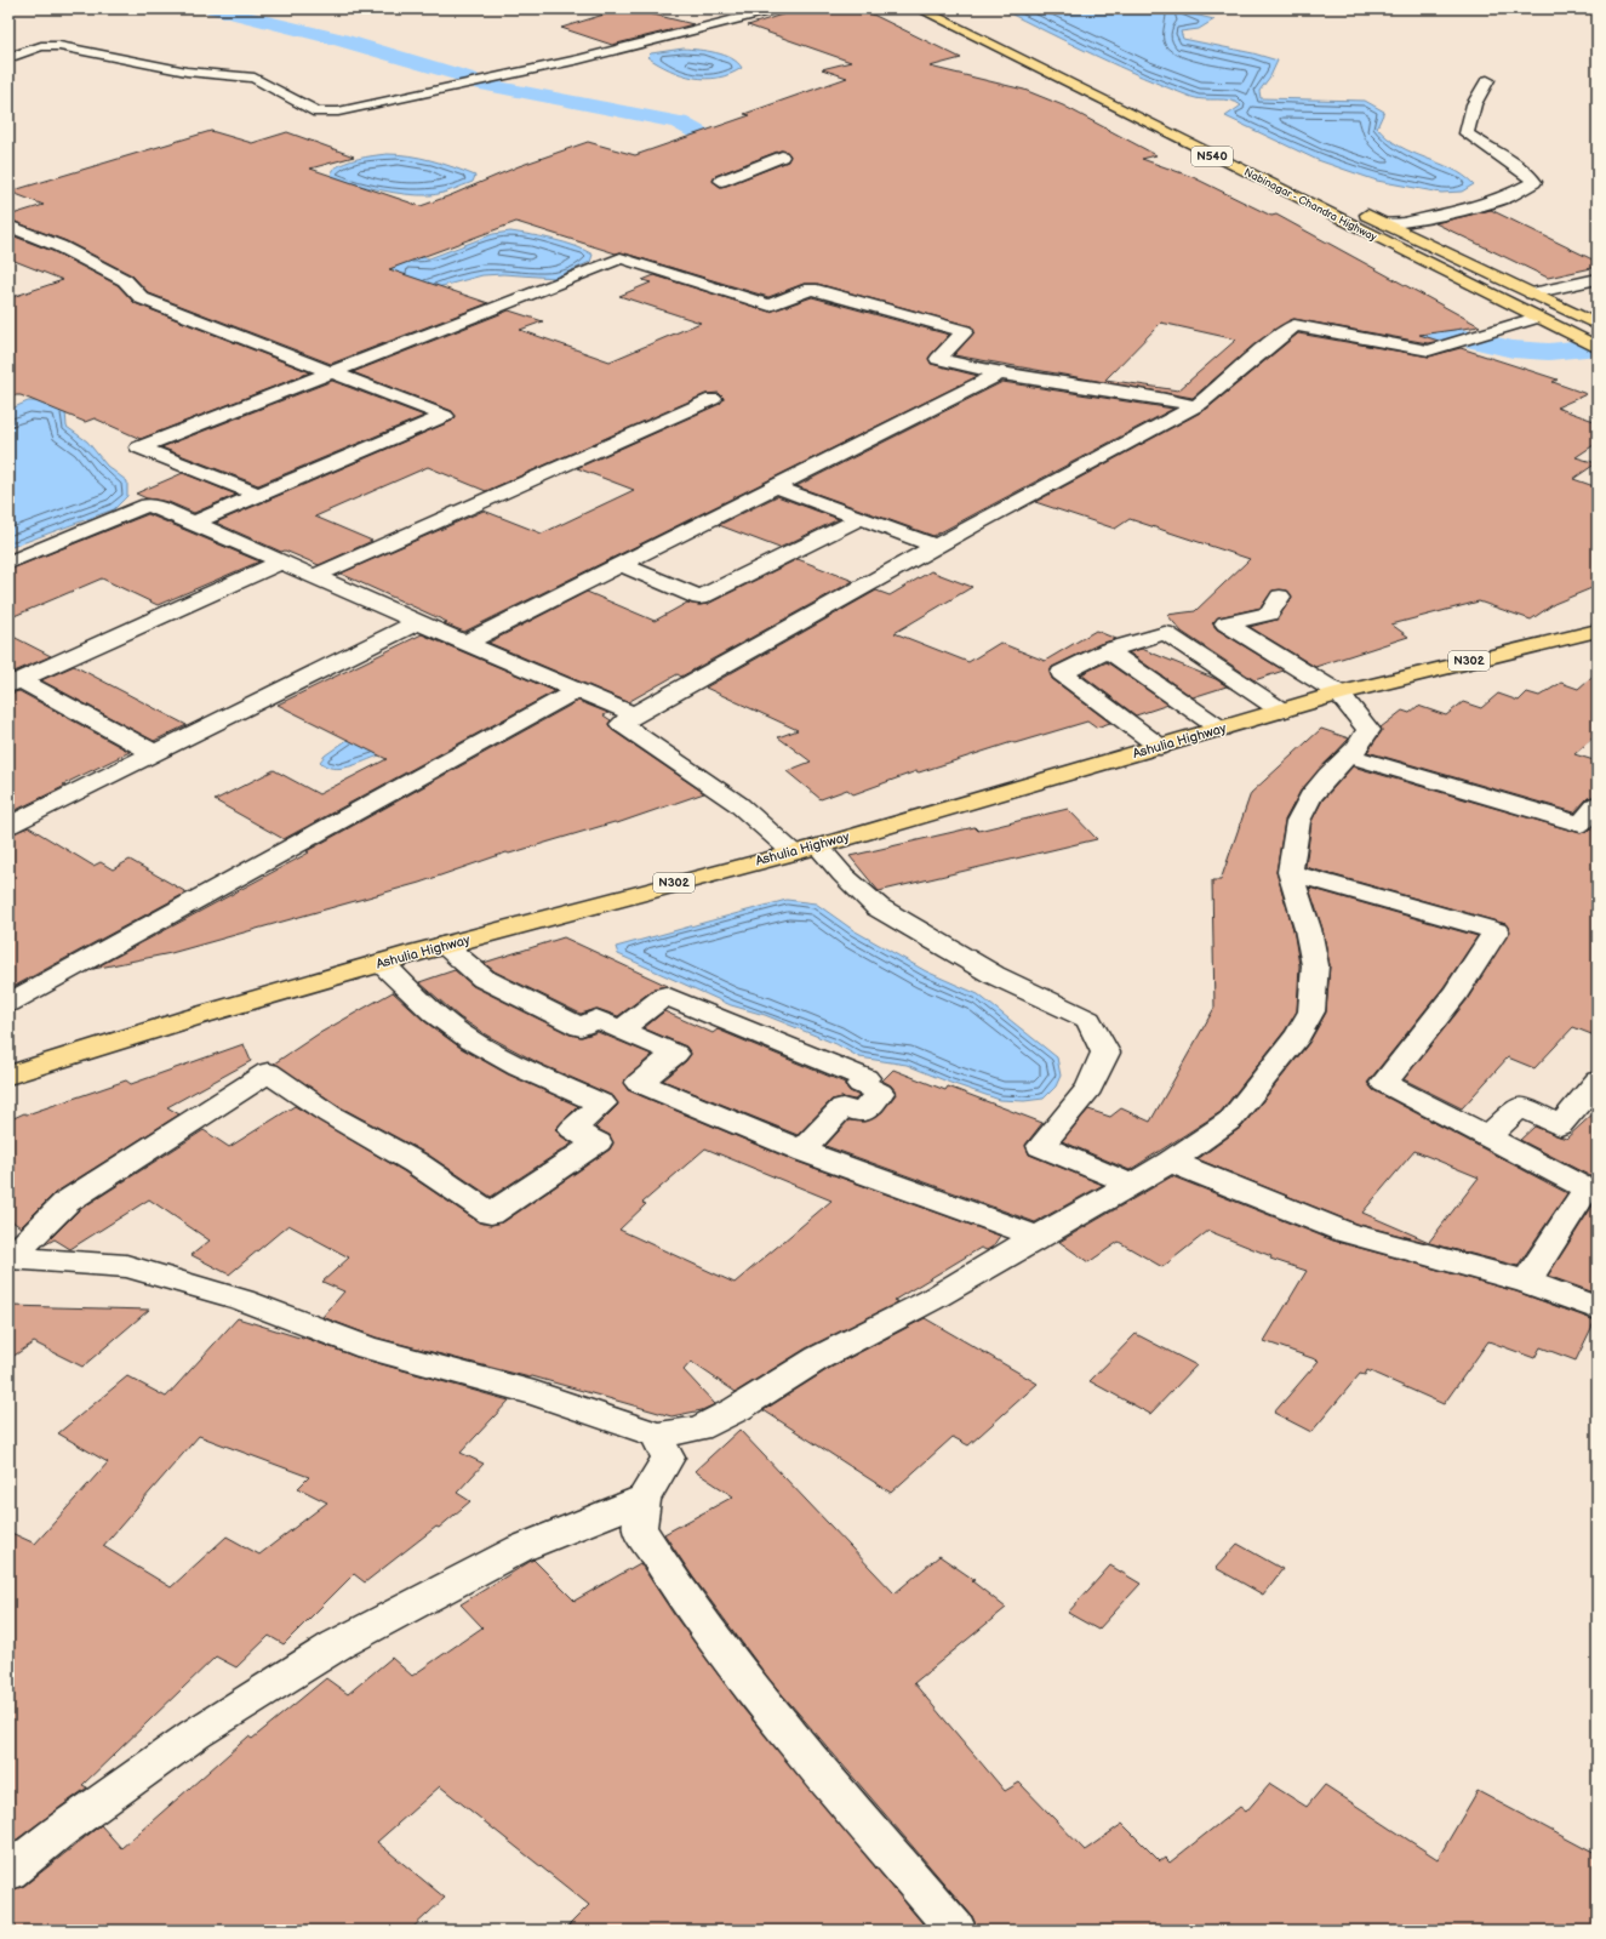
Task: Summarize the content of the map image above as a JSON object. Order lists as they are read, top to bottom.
{
  "streets": {
    "highway": [
      "N540",
      "Nabinagar - Chandra Highway",
      "N302",
      "Ashulia Highway"
    ]
  }
}
